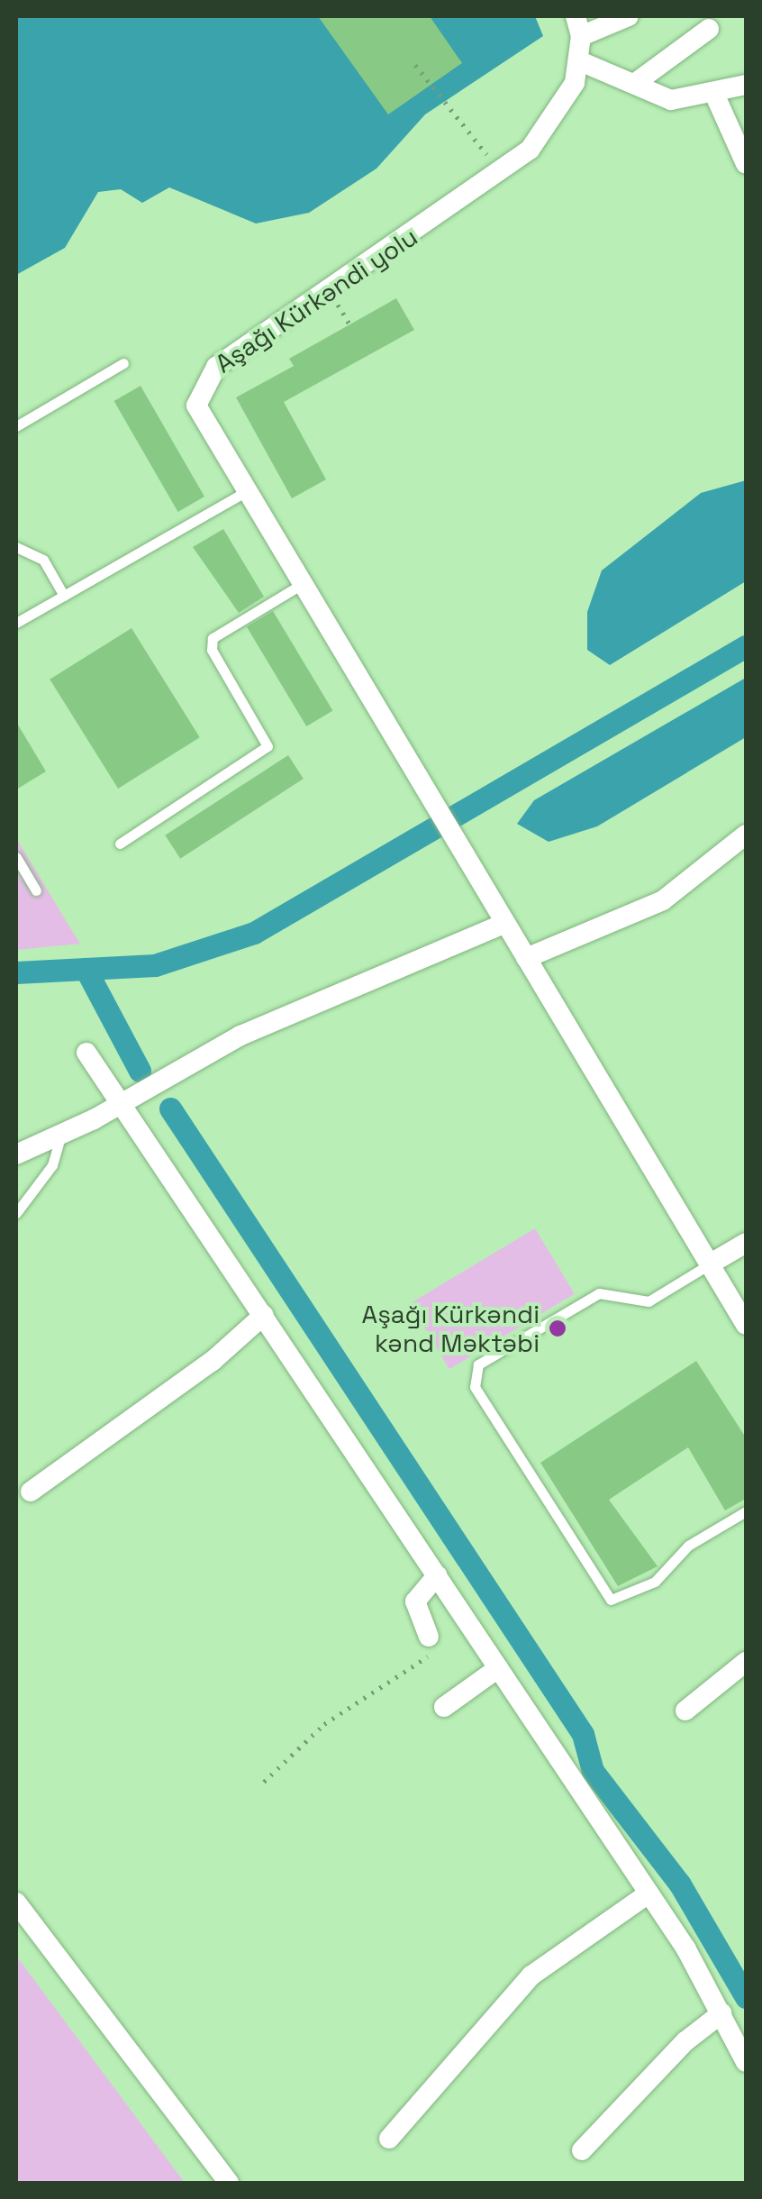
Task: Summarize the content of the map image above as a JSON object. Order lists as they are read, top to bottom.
{
  "streets": {
    "street": ["Aşağı Kürkəndi yolu"]
  },
  "places": ["Aşağı Kürkəndi kənd Məktəbi"]
}
